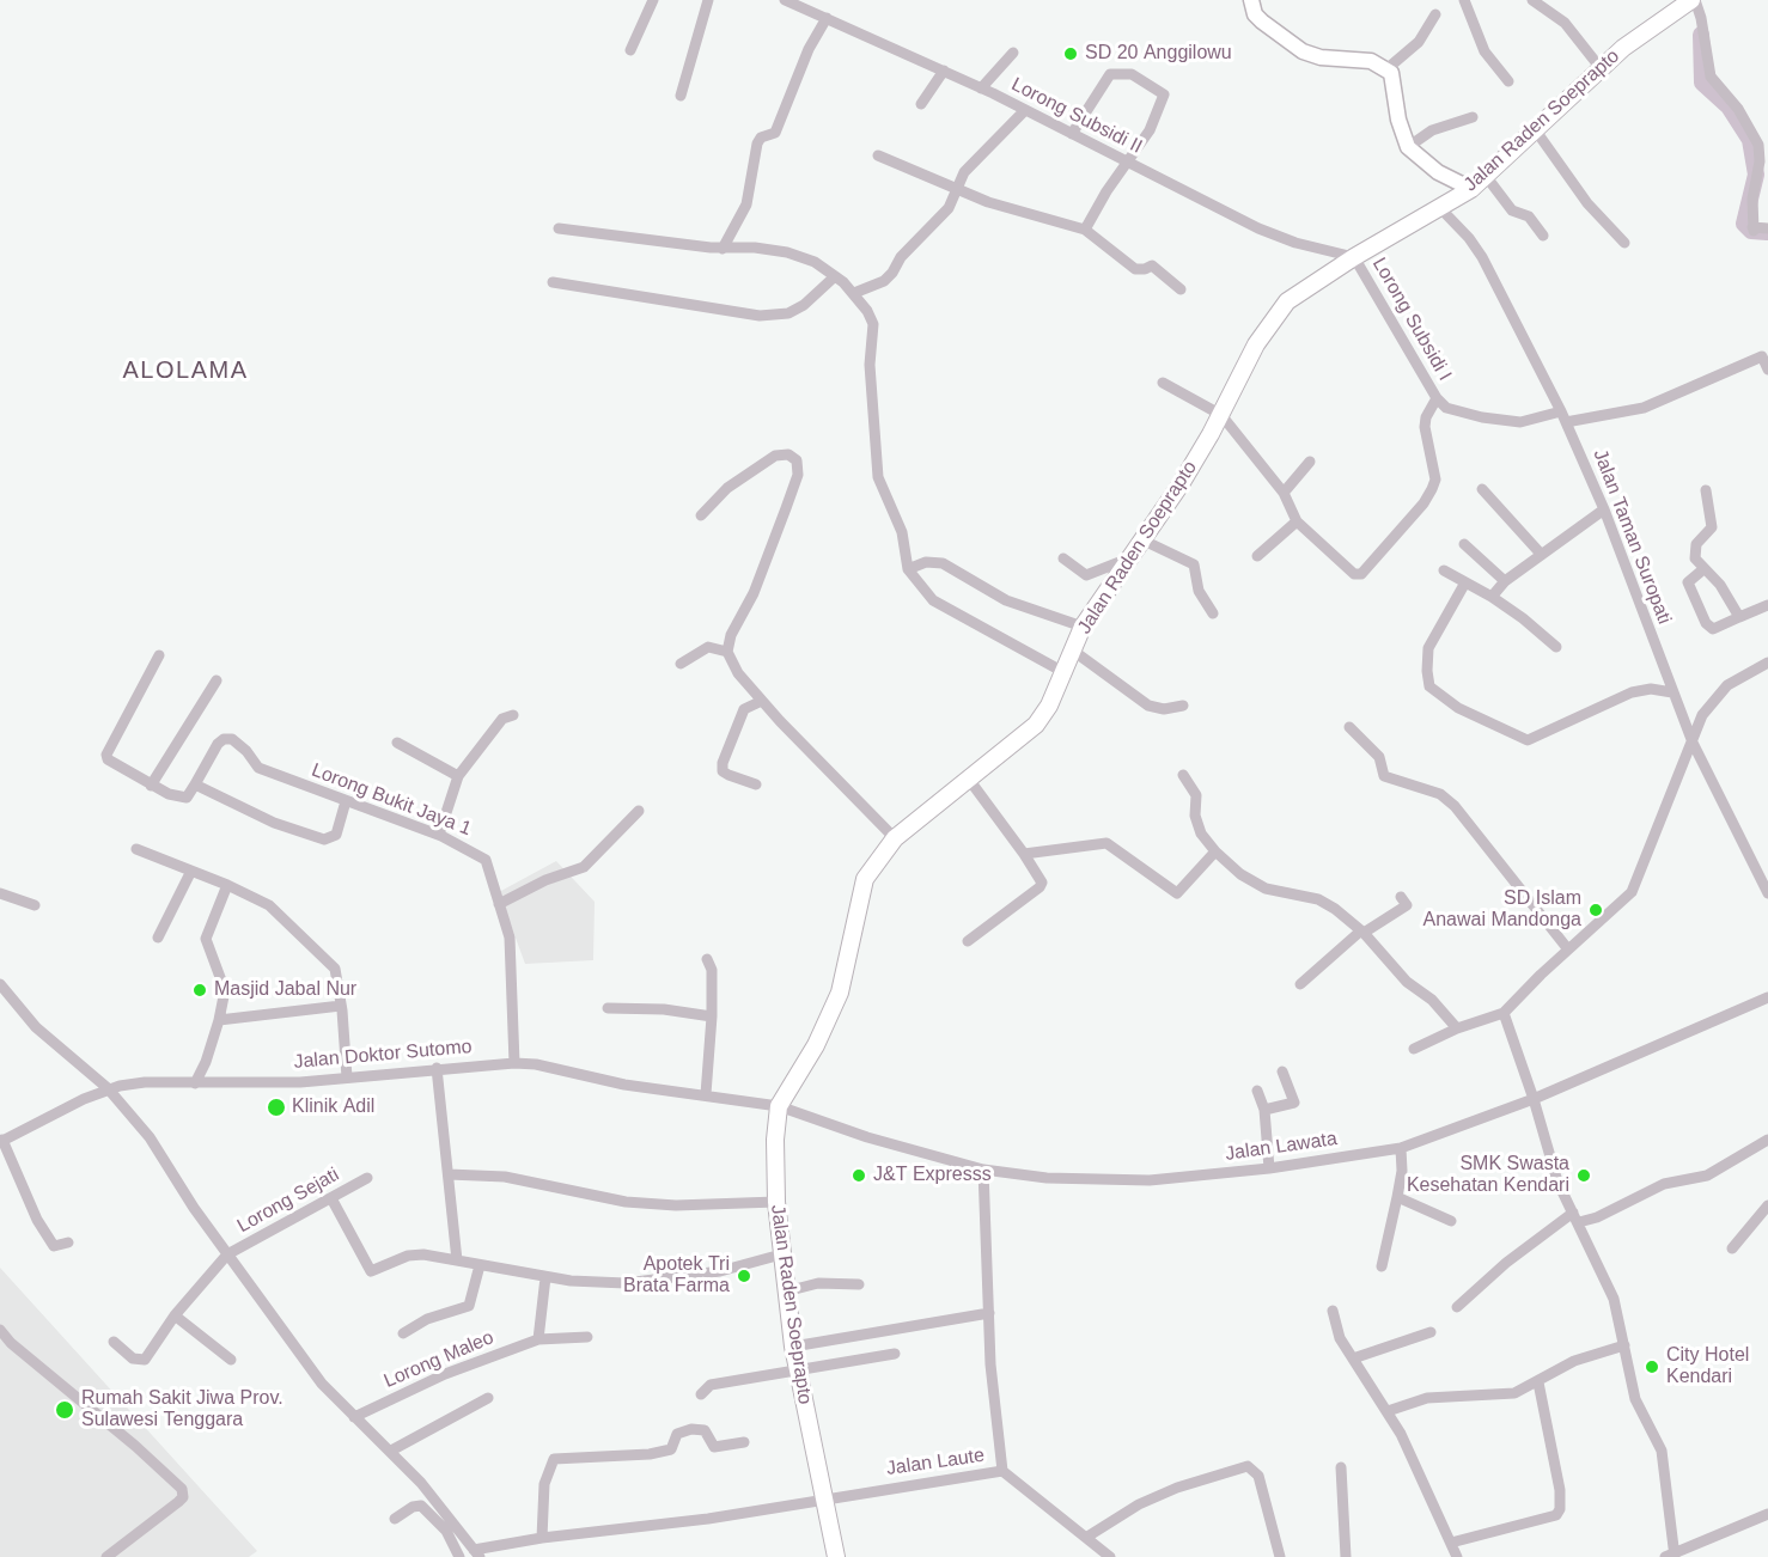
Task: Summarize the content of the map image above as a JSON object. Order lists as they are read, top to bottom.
{
  "streets": {
    "highway": ["Jalan Raden Soeprapto"],
    "street": [
      "Lorong Subsidi II",
      "Lorong Subsidi I",
      "Jalan Taman Suropati",
      "Lorong Bukit Jaya 1",
      "Jalan Doktor Sutomo",
      "Jalan Lawata",
      "Lorong Sejati",
      "Lorong Maleo",
      "Jalan Laute"
    ]
  },
  "crossings": [
    ["Lorong Subsidi II", "Jalan Raden Soeprapto"],
    ["Lorong Subsidi II", "Lorong Subsidi I"],
    ["Jalan Raden Soeprapto", "Lorong Subsidi I"],
    ["Jalan Raden Soeprapto", "Jalan Taman Suropati"],
    ["Jalan Raden Soeprapto", "Jalan Doktor Sutomo"],
    ["Jalan Raden Soeprapto", "Jalan Lawata"],
    ["Jalan Raden Soeprapto", "Jalan Laute"],
    ["Lorong Subsidi I", "Jalan Taman Suropati"],
    ["Lorong Bukit Jaya 1", "Jalan Doktor Sutomo"],
    ["Jalan Doktor Sutomo", "Jalan Lawata"]
  ],
  "districts": ["ALOLAMA"],
  "places": [
    "SD 20 Anggilowu",
    "SD Islam Anawai Mandonga",
    "Masjid Jabal Nur",
    "Klinik Adil",
    "J&T Expresss",
    "SMK Swasta Kesehatan Kendari",
    "Apotek Tri Brata Farma",
    "City Hotel Kendari",
    "Rumah Sakit Jiwa Prov. Sulawesi Tenggara"
  ]
}
